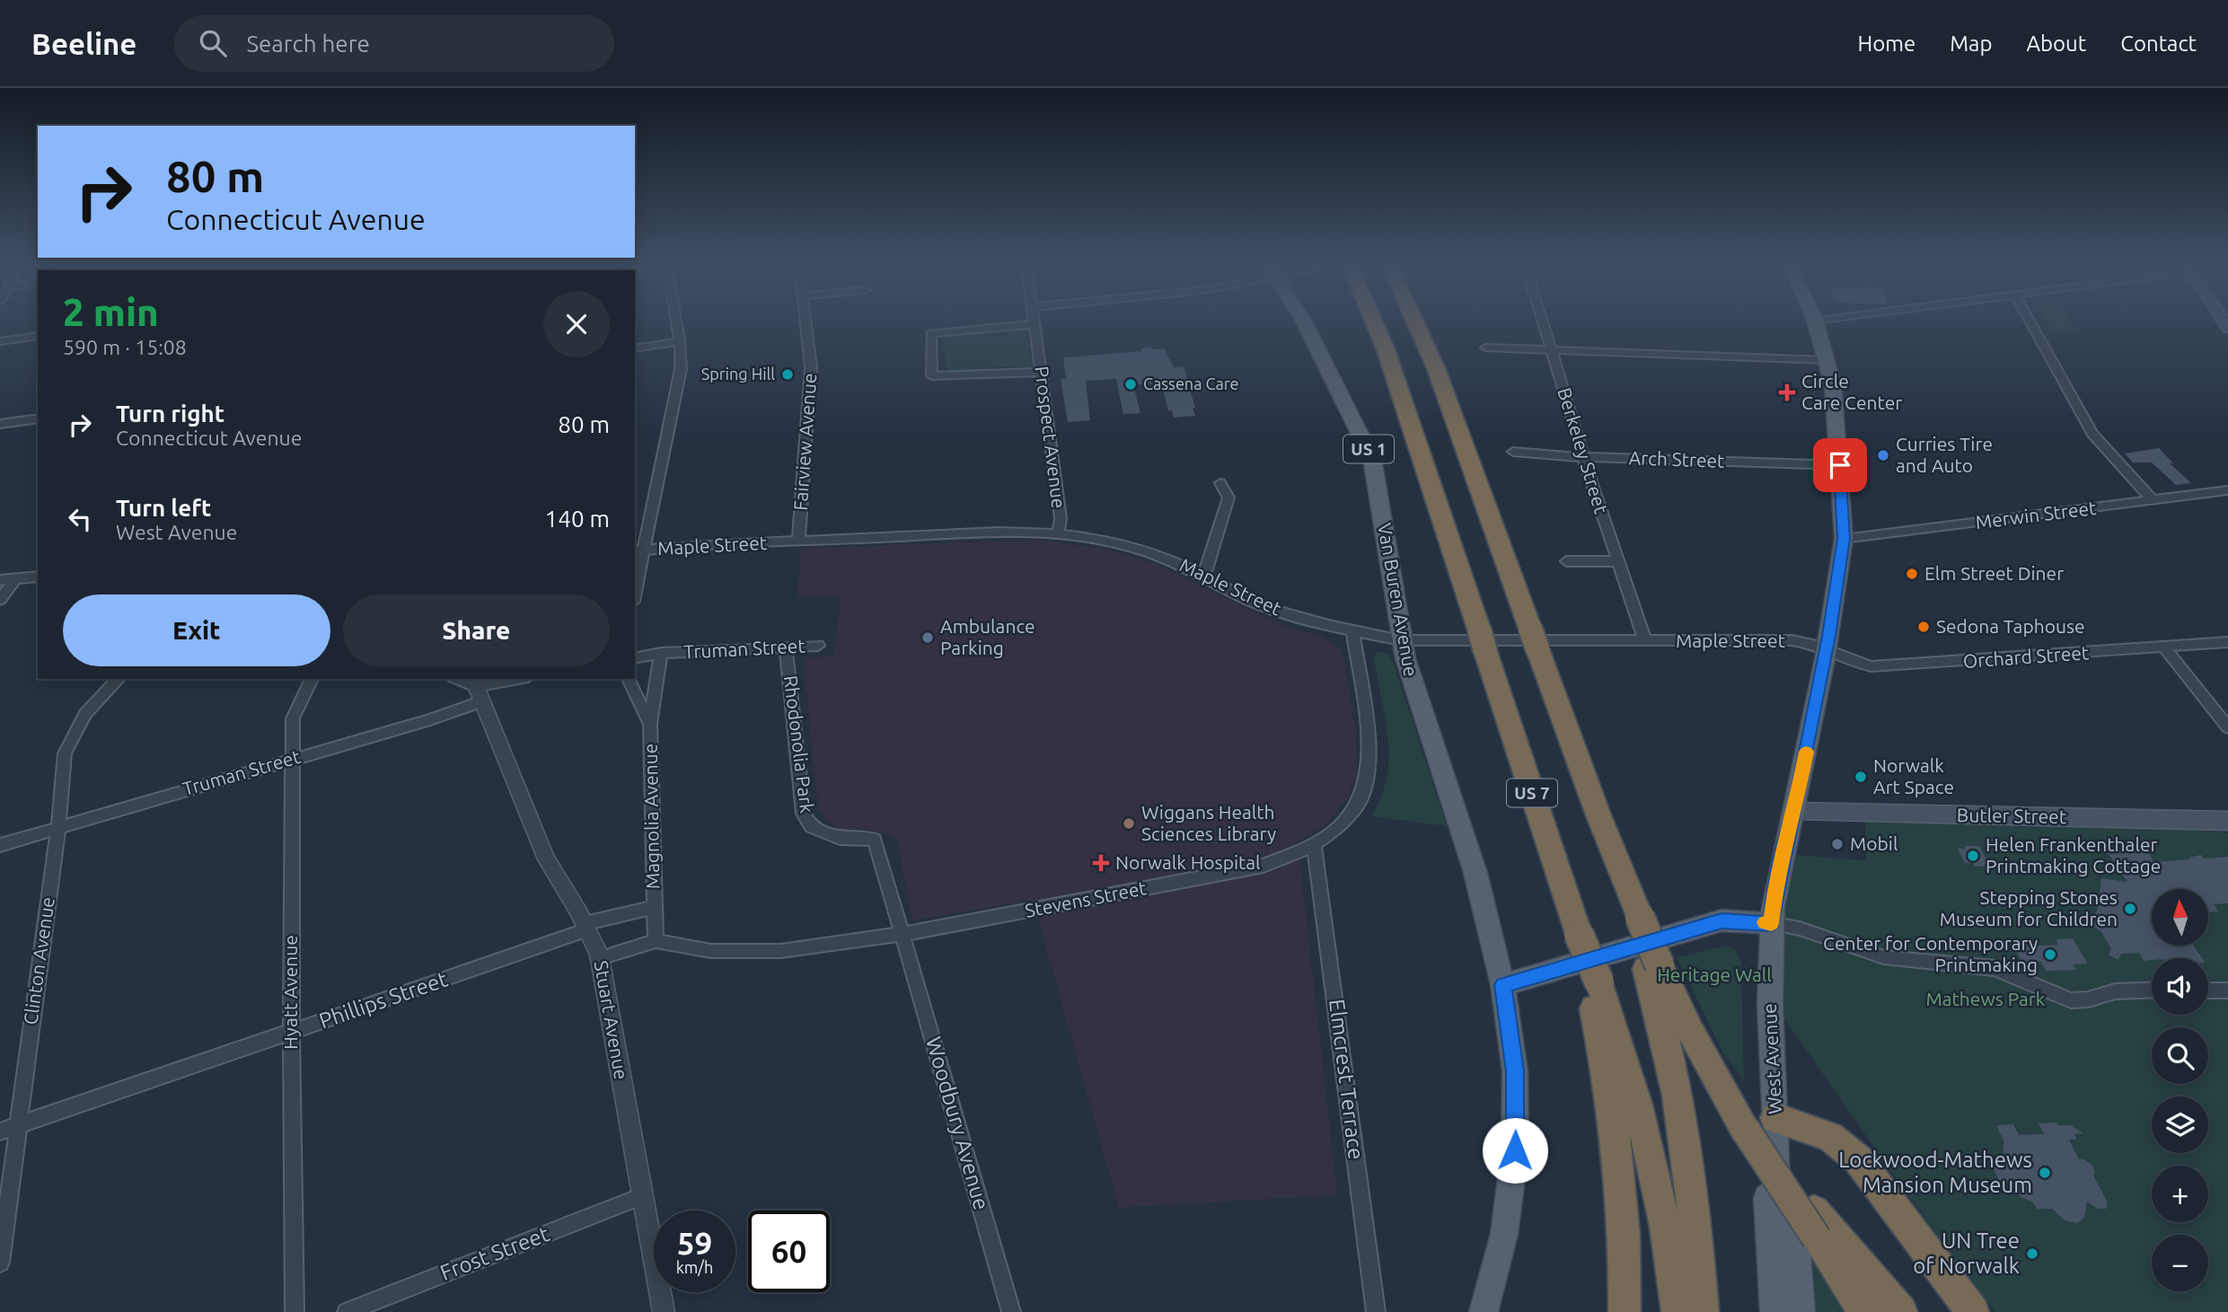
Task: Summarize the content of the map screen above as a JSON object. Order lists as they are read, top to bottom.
{
  "streets": {
    "highway": ["US 7"],
    "main road": [
      "US 1",
      "Van Buren Avenue",
      "Butler Street",
      "West Avenue"
    ],
    "street": [
      "Prospect Avenue",
      "Fairview Avenue",
      "Berkeley Street",
      "Arch Street",
      "Merwin Street",
      "Maple Street",
      "Truman Street",
      "Orchard Street",
      "Rhodonolia Park",
      "Magnolia Avenue",
      "Stevens Street",
      "Clinton Avenue",
      "Hyatt Avenue",
      "Phillips Street",
      "Stuart Avenue",
      "Elmcrest Terrace",
      "Woodbury Avenue",
      "Frost Street"
    ]
  },
  "crossings": [
    ["Prospect Avenue", "Maple Street"],
    ["Fairview Avenue", "Maple Street"],
    ["US 1", "Van Buren Avenue"],
    ["Berkeley Street", "Arch Street"],
    ["Berkeley Street", "Maple Street"],
    ["Arch Street", "West Avenue"],
    ["Merwin Street", "West Avenue"],
    ["Maple Street", "Van Buren Avenue"],
    ["Maple Street", "Orchard Street"],
    ["Maple Street", "Stevens Street"],
    ["Maple Street", "West Avenue"],
    ["Truman Street", "Rhodonolia Park"],
    ["Truman Street", "Magnolia Avenue"],
    ["Truman Street", "Clinton Avenue"],
    ["Truman Street", "Hyatt Avenue"],
    ["Truman Street", "Stuart Avenue"],
    ["Orchard Street", "West Avenue"],
    ["Rhodonolia Park", "Stevens Street"],
    ["Rhodonolia Park", "Woodbury Avenue"],
    ["Butler Street", "West Avenue"],
    ["Stevens Street", "Stuart Avenue"],
    ["Stevens Street", "Elmcrest Terrace"],
    ["Stevens Street", "Woodbury Avenue"],
    ["Clinton Avenue", "Phillips Street"],
    ["Hyatt Avenue", "Phillips Street"],
    ["Phillips Street", "Stuart Avenue"],
    ["Stuart Avenue", "Frost Street"]
  ],
  "parks": ["Heritage Wall", "Mathews Park"],
  "places": {
    "other": [
      "Spring Hill",
      "Cassena Care",
      "Curries Tire and Auto",
      "Elm Street Diner",
      "Sedona Taphouse",
      "Ambulance Parking",
      "Norwalk Art Space",
      "Wiggans Health Sciences Library",
      "Mobil",
      "Helen Frankenthaler Printmaking Cottage",
      "Stepping Stones Museum for Children",
      "Center for Contemporary Printmaking",
      "Lockwood-Mathews Mansion Museum",
      "UN Tree of Norwalk"
    ],
    "health": ["Circle Care Center", "Norwalk Hospital"]
  },
  "north": "top",
  "page": {
    "header": "Beeline",
    "search": "Search here",
    "nav": [
      "Home",
      "Map",
      "About",
      "Contact"
    ],
    "turn": ["80 m", "Connecticut Avenue"],
    "heading": ["2 min", "590 m · 15:08"],
    "list": [
      {
        "name": "Turn right",
        "note": "Connecticut Avenue",
        "value": "80 m"
      },
      {
        "name": "Turn left",
        "note": "West Avenue",
        "value": "140 m"
      }
    ],
    "buttons": ["Exit", "Share"],
    "map_buttons": ["+", "−"],
    "speed": "59 km/h",
    "limit": "60"
  }
}
